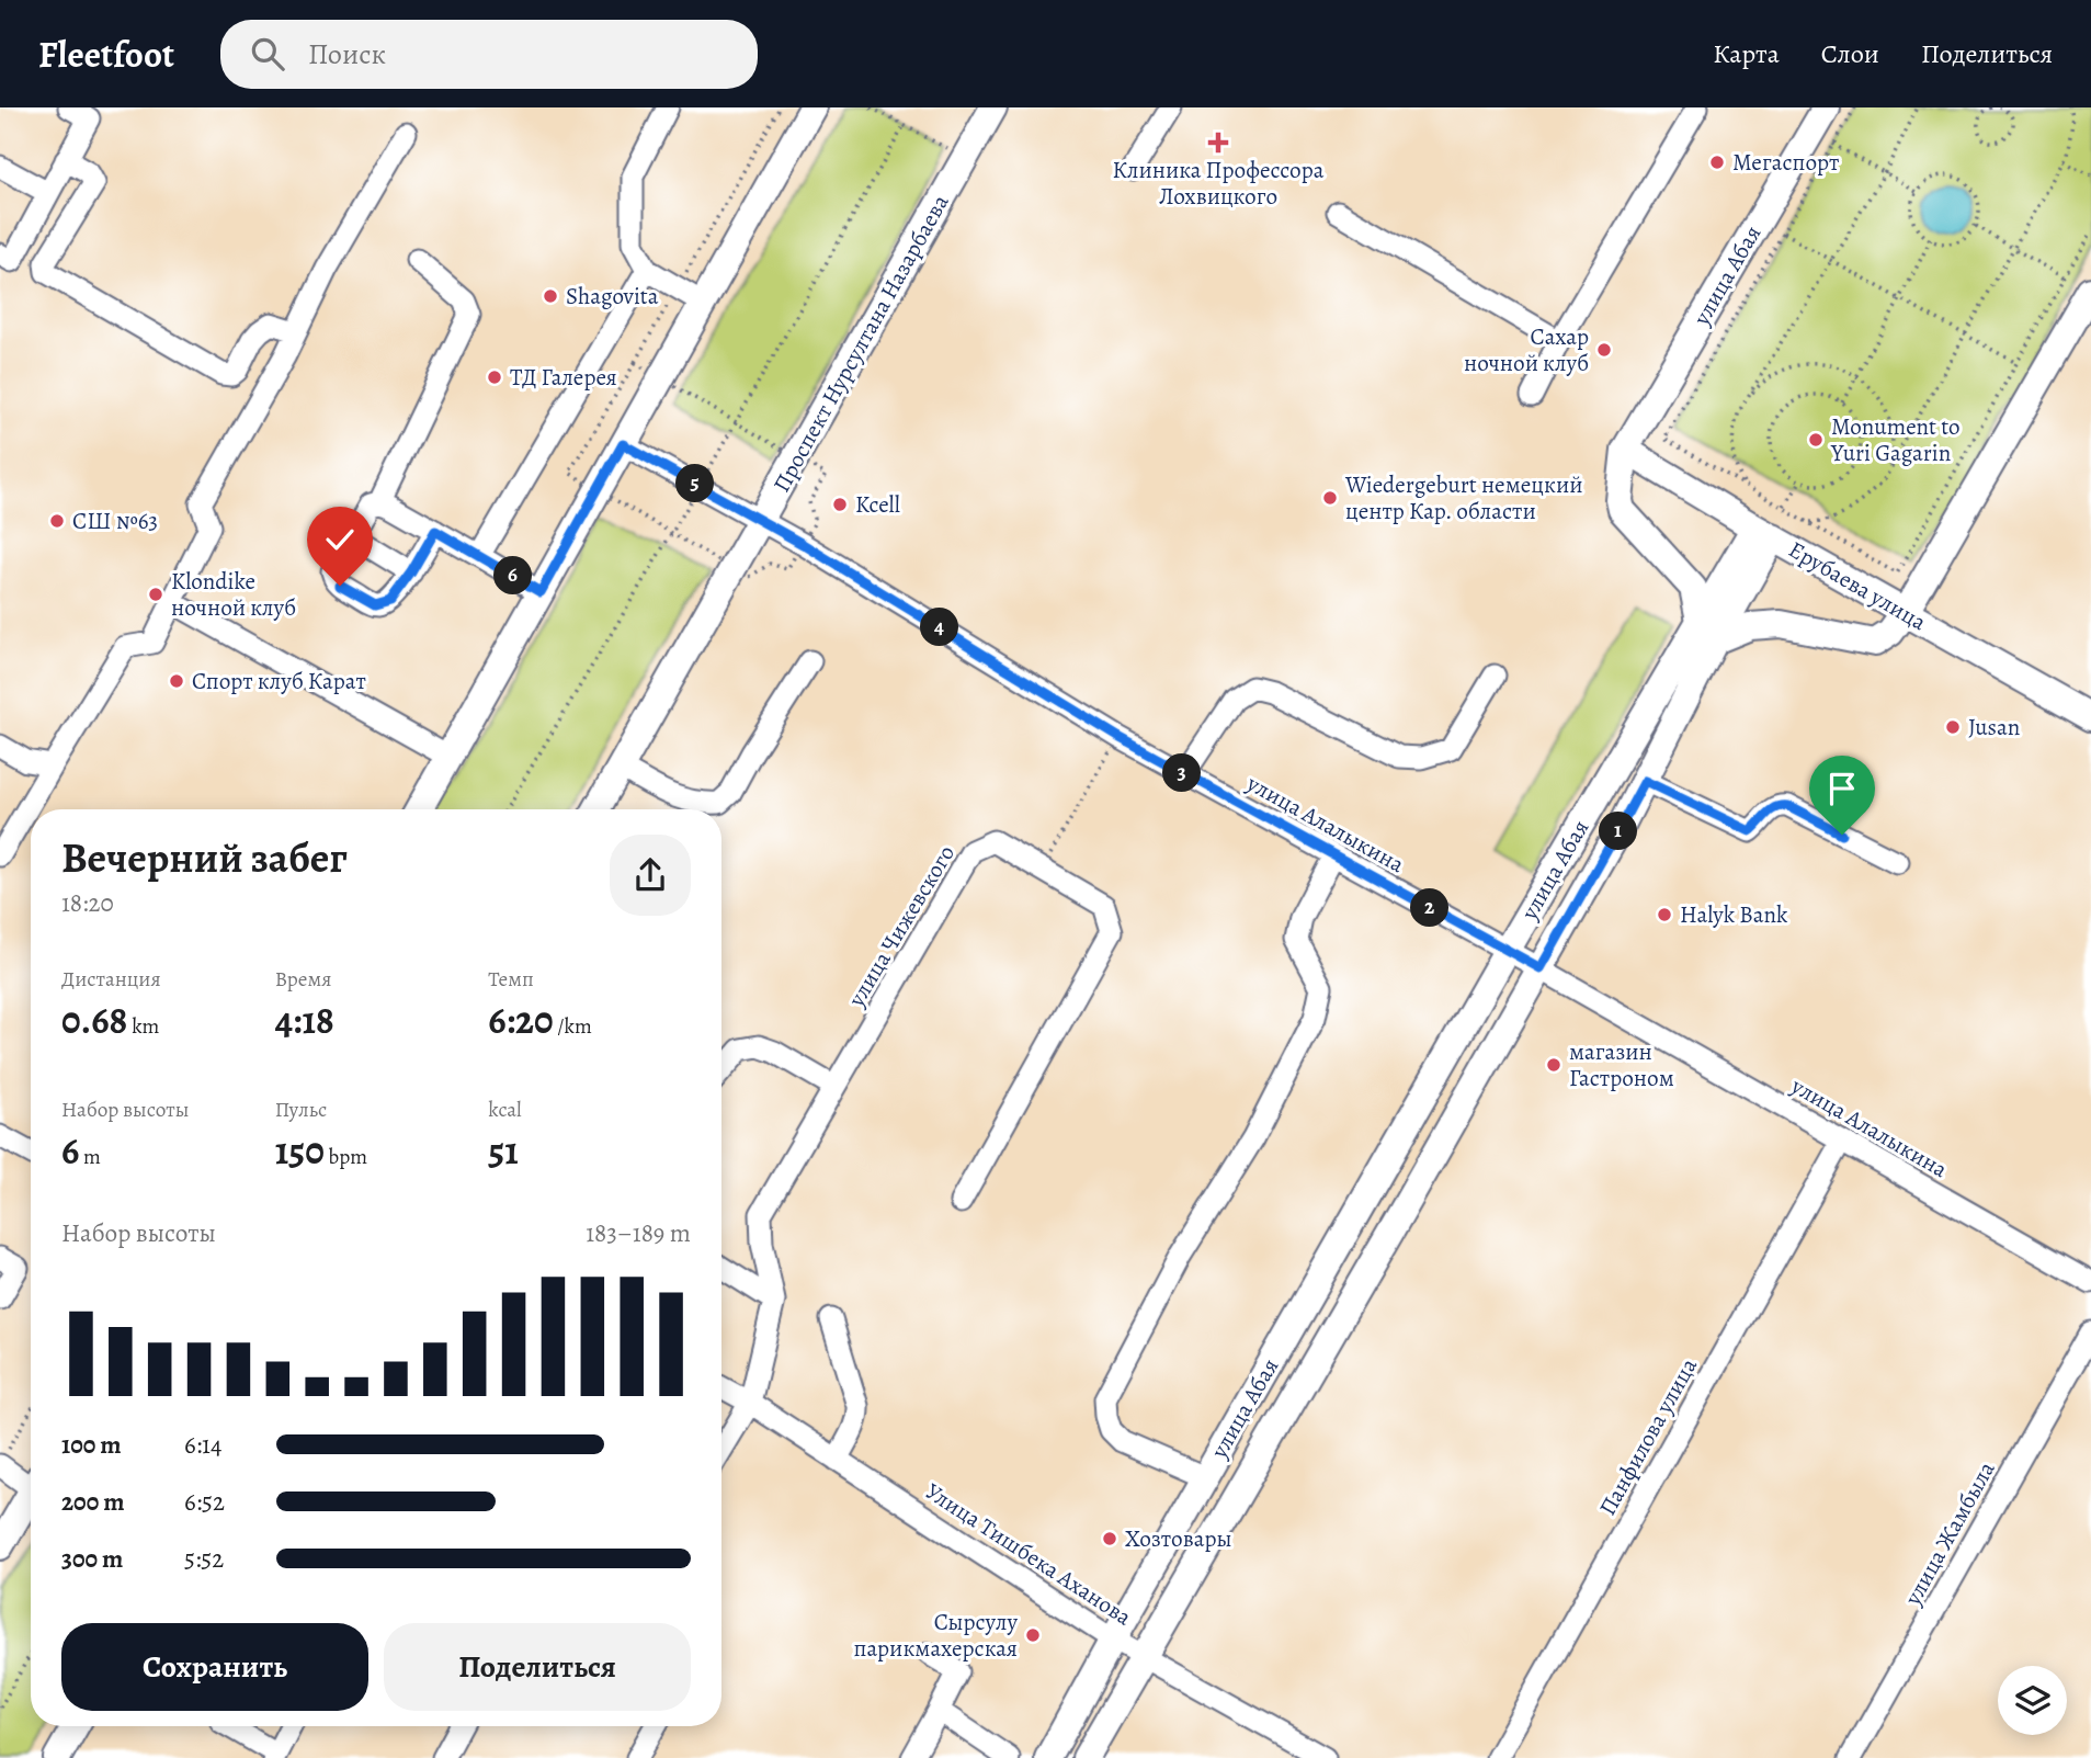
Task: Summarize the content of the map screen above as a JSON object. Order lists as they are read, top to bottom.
{
  "streets": {
    "main road": ["улица Абая", "Проспект Нурсултана Назарбаева", "Ерубаева улица"],
    "street": [
      "улица Алалыкина",
      "улица Чижевского",
      "Панфилова улица",
      "улица Жамбыла",
      "Улица Тишбека Аханова"
    ]
  },
  "crossings": [
    ["улица Абая", "Ерубаева улица"],
    ["улица Абая", "улица Алалыкина"],
    ["улица Абая", "Улица Тишбека Аханова"],
    ["Проспект Нурсултана Назарбаева", "улица Алалыкина"],
    ["улица Алалыкина", "Панфилова улица"],
    ["улица Чижевского", "Улица Тишбека Аханова"]
  ],
  "places": {
    "health": ["Клиника Профессора Лохвицкого"],
    "other": [
      "Мегаспорт",
      "Shagovita",
      "Сахар ночной клуб",
      "ТД Галерея",
      "Monument to Yuri Gagarin",
      "Wiedergeburt немецкий центр Кар. области",
      "Kcell",
      "СШ №63",
      "Klondike ночной клуб",
      "Спорт клуб Карат",
      "Jusan",
      "Halyk Bank",
      "магазин Гастроном",
      "Хозтовары",
      "Сырсулу парикмахерская"
    ]
  },
  "page": {
    "header": "Fleetfoot",
    "search": "Поиск",
    "nav": ["Карта", "Слои", "Поделиться"],
    "pins": [
      "5",
      "6",
      "4",
      "3",
      "1",
      "2"
    ],
    "heading": ["Вечерний забег", "18:20"],
    "stats": [
      ["Дистанция", "0.68 km"],
      ["Время", "4:18"],
      ["Темп", "6:20 /km"],
      ["Набор высоты", "6 m"],
      ["Пульс", "150 bpm"],
      ["kcal", "51"]
    ],
    "chart": ["Набор высоты", "183–189 m"],
    "list": [
      {
        "name": "100 m",
        "note": "6:14"
      },
      {
        "name": "200 m",
        "note": "6:52"
      },
      {
        "name": "300 m",
        "note": "5:52"
      }
    ],
    "buttons": ["Сохранить", "Поделиться"]
  }
}
